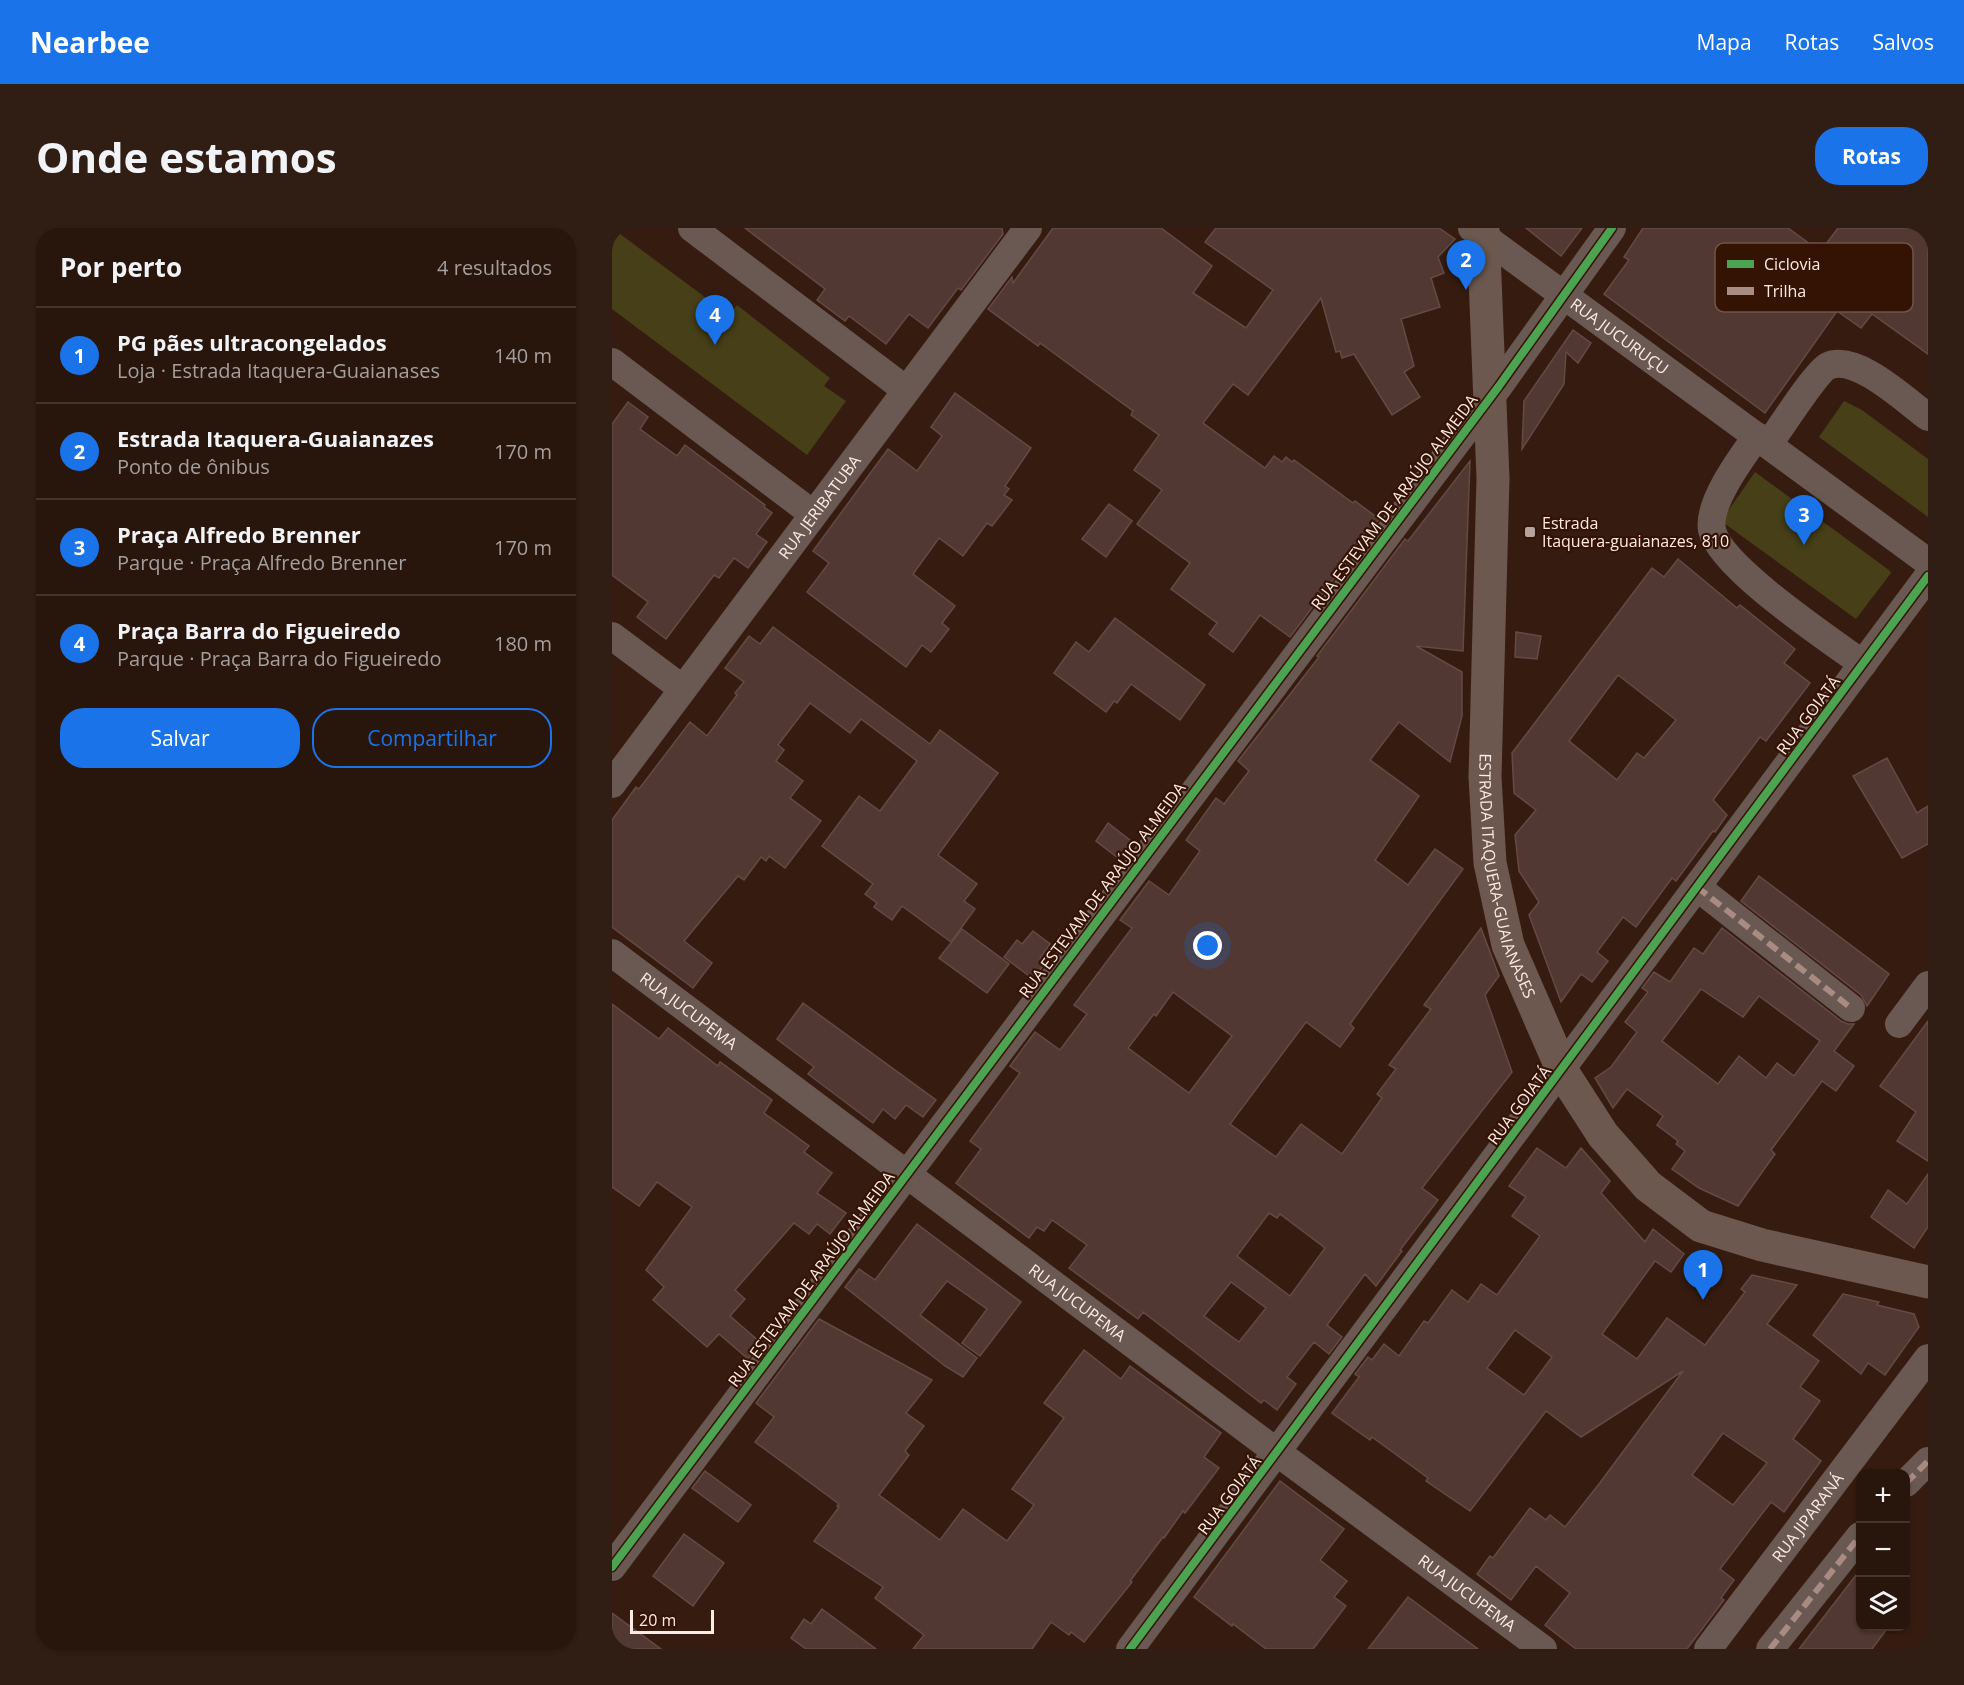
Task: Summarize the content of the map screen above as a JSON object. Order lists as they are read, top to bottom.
{
  "streets": {
    "main road": ["ESTRADA ITAQUERA-GUAIANASES"],
    "street": [
      "RUA JUCURUÇU",
      "RUA ESTEVAM DE ARAÚJO ALMEIDA",
      "RUA JERIBATUBA",
      "RUA GOIATÁ",
      "RUA JUCUPEMA",
      "RUA JIPARANÁ"
    ]
  },
  "crossings": [
    ["RUA JUCURUÇU", "RUA ESTEVAM DE ARAÚJO ALMEIDA"],
    ["RUA JUCURUÇU", "ESTRADA ITAQUERA-GUAIANASES"],
    ["RUA ESTEVAM DE ARAÚJO ALMEIDA", "ESTRADA ITAQUERA-GUAIANASES"],
    ["RUA ESTEVAM DE ARAÚJO ALMEIDA", "RUA JUCUPEMA"],
    ["RUA GOIATÁ", "ESTRADA ITAQUERA-GUAIANASES"],
    ["RUA GOIATÁ", "RUA JUCUPEMA"]
  ],
  "places": {
    "transit": ["Estrada Itaquera-guaianazes, 810"]
  },
  "legend": ["Ciclovia", "Trilha"],
  "scale_bar": "20 m",
  "page": {
    "header": "Nearbee",
    "nav": ["Mapa", "Rotas", "Salvos"],
    "buttons": [
      "Rotas",
      ["Salvar", "Compartilhar"]
    ],
    "title": "Onde estamos",
    "heading": ["Por perto", "4 resultados"],
    "pins": [
      "2",
      "4",
      "3",
      "1"
    ],
    "list": [
      {
        "mark": "1",
        "name": "PG pães ultracongelados",
        "note": "Loja · Estrada Itaquera-Guaianases",
        "value": "140 m"
      },
      {
        "mark": "2",
        "name": "Estrada Itaquera-Guaianazes",
        "note": "Ponto de ônibus",
        "value": "170 m"
      },
      {
        "mark": "3",
        "name": "Praça Alfredo Brenner",
        "note": "Parque · Praça Alfredo Brenner",
        "value": "170 m"
      },
      {
        "mark": "4",
        "name": "Praça Barra do Figueiredo",
        "note": "Parque · Praça Barra do Figueiredo",
        "value": "180 m"
      }
    ],
    "map_buttons": ["+", "−"],
    "scale": "20 m"
  }
}
